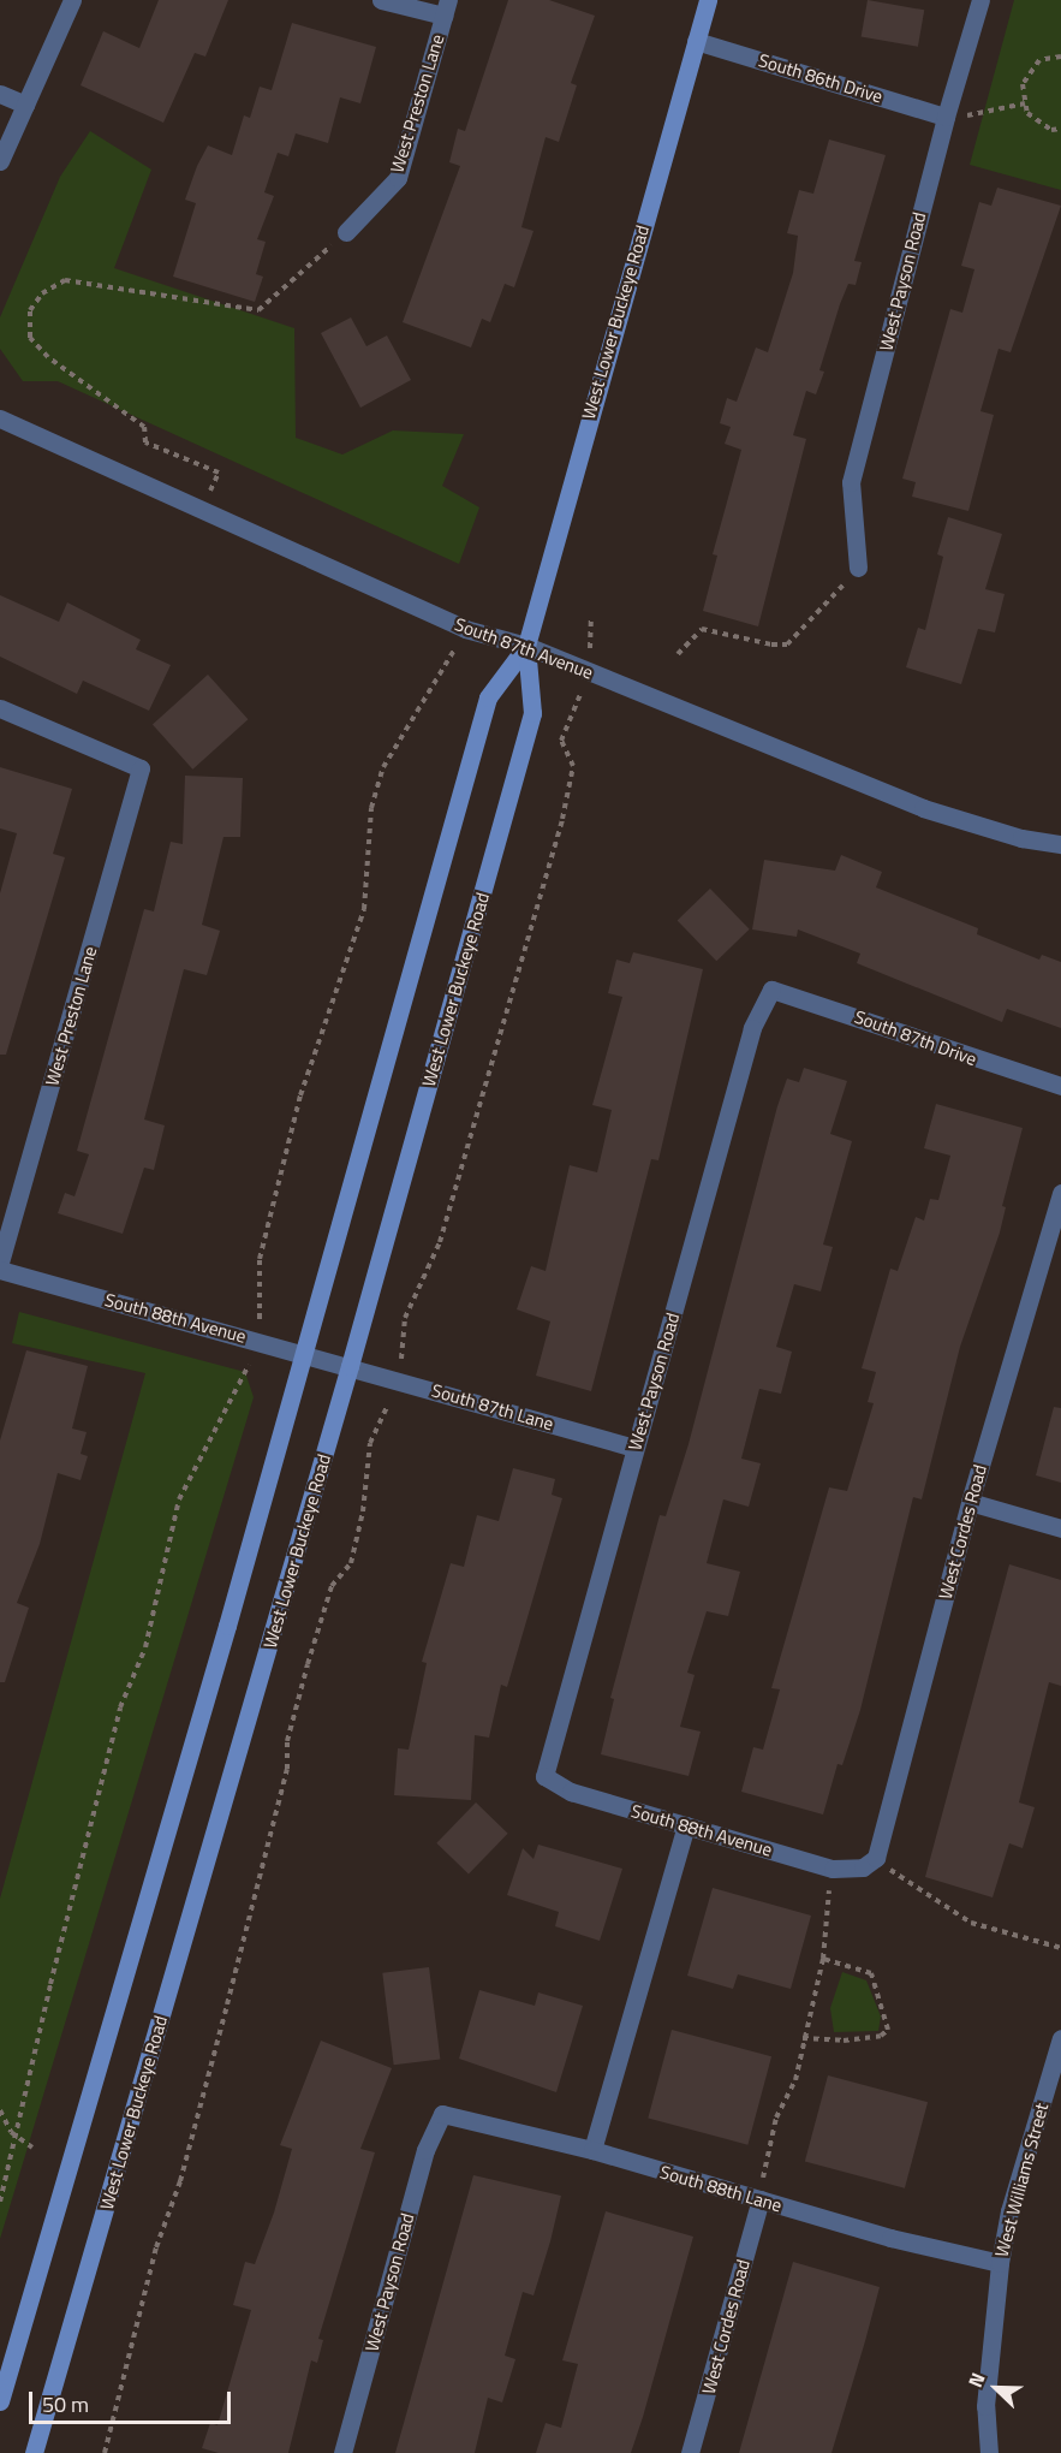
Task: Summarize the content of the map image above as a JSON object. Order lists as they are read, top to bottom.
{
  "streets": {
    "main road": ["West Lower Buckeye Road"],
    "street": [
      "South 86th Drive",
      "West Preston Lane",
      "West Payson Road",
      "South 87th Avenue",
      "South 87th Drive",
      "South 88th Avenue",
      "South 87th Lane",
      "West Cordes Road",
      "West Williams Street",
      "South 88th Lane"
    ]
  },
  "crossings": [
    ["South 86th Drive", "West Payson Road"],
    ["South 86th Drive", "West Lower Buckeye Road"],
    ["West Payson Road", "South 87th Drive"],
    ["West Payson Road", "South 88th Avenue"],
    ["West Payson Road", "South 87th Lane"],
    ["West Payson Road", "South 88th Lane"],
    ["West Lower Buckeye Road", "South 87th Avenue"],
    ["West Lower Buckeye Road", "South 88th Avenue"],
    ["West Lower Buckeye Road", "South 87th Lane"],
    ["South 88th Avenue", "South 87th Lane"],
    ["South 88th Avenue", "West Cordes Road"],
    ["West Cordes Road", "South 88th Lane"],
    ["West Williams Street", "South 88th Lane"]
  ],
  "scale_bar": "50 m",
  "north": "top left"
}
